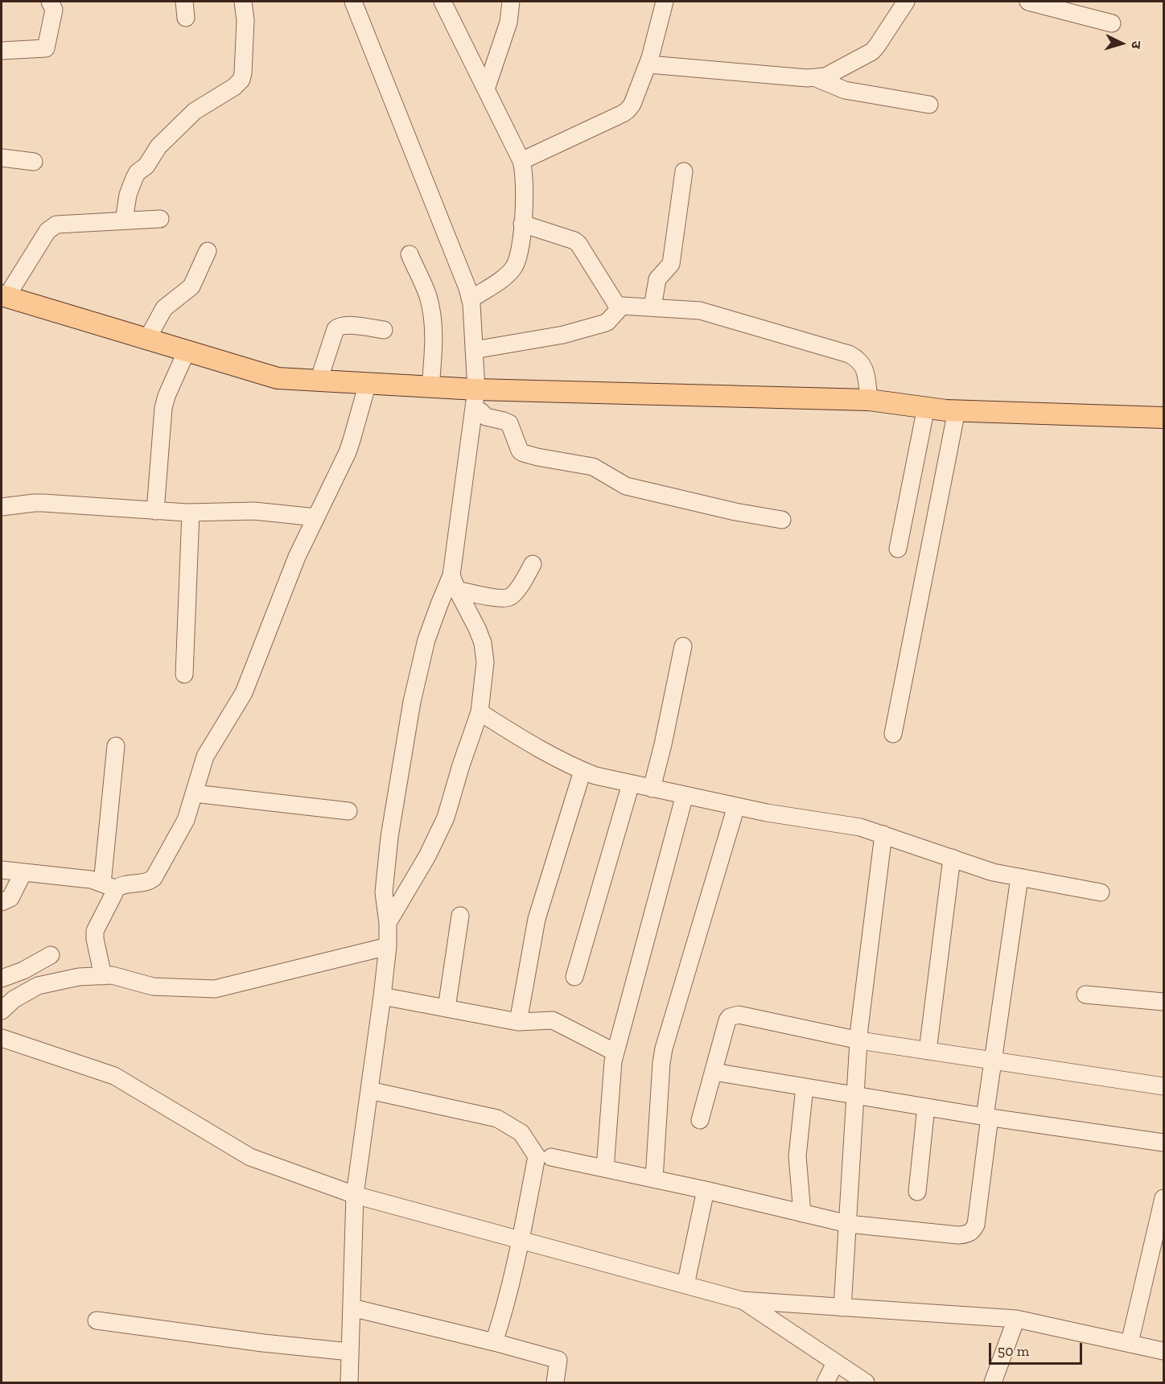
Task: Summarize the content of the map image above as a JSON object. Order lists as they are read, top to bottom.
{
  "scale_bar": "50 m",
  "north": "right"
}
